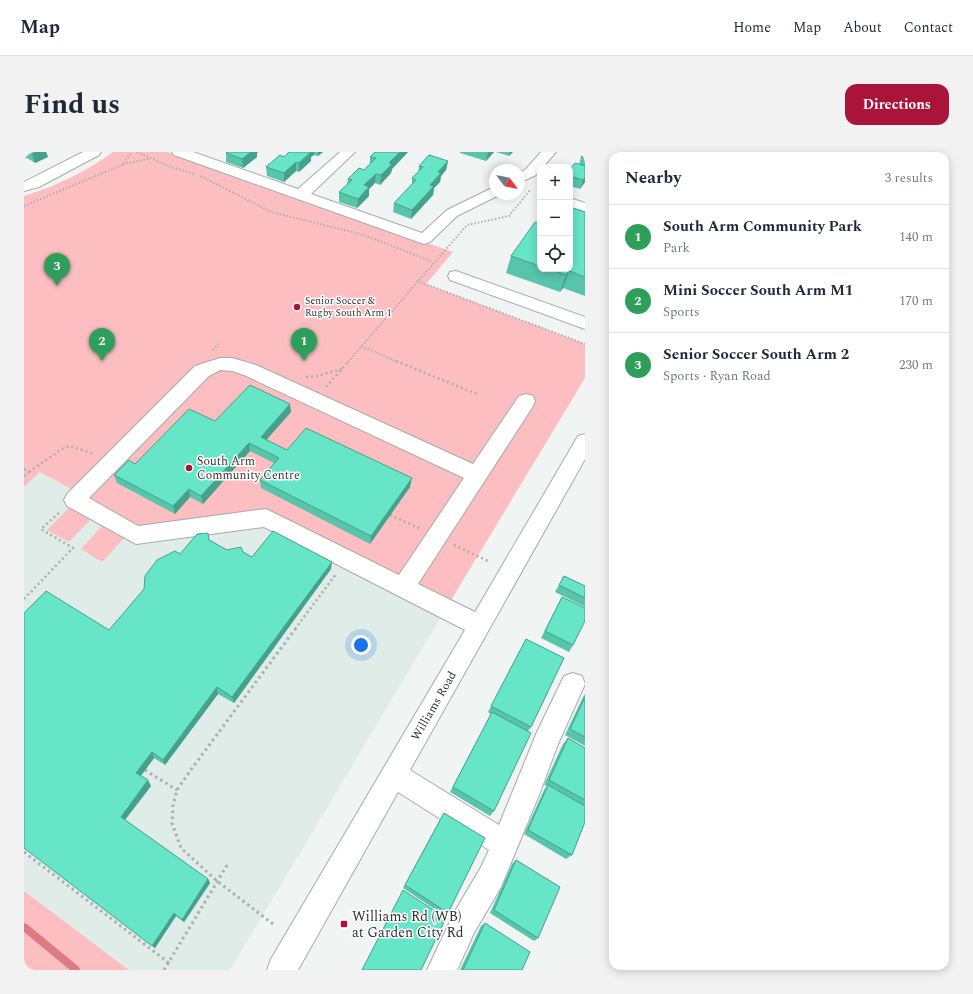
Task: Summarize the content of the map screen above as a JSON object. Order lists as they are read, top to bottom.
{
  "streets": {
    "street": ["Williams Road"]
  },
  "places": {
    "other": ["Senior Soccer & Rugby South Arm 1", "South Arm Community Centre"],
    "transit": ["Williams Rd (WB) at Garden City Rd"]
  },
  "north": "bottom right",
  "page": {
    "header": "Map",
    "nav": [
      "Home",
      "Map",
      "About",
      "Contact"
    ],
    "title": "Find us",
    "buttons": "Directions",
    "heading": ["Nearby", "3 results"],
    "map_buttons": ["+", "−"],
    "list": [
      {
        "mark": "1",
        "name": "South Arm Community Park",
        "note": "Park",
        "value": "140 m"
      },
      {
        "mark": "2",
        "name": "Mini Soccer South Arm M1",
        "note": "Sports",
        "value": "170 m"
      },
      {
        "mark": "3",
        "name": "Senior Soccer South Arm 2",
        "note": "Sports · Ryan Road",
        "value": "230 m"
      }
    ],
    "pins": ["3", "1", "2"]
  }
}
